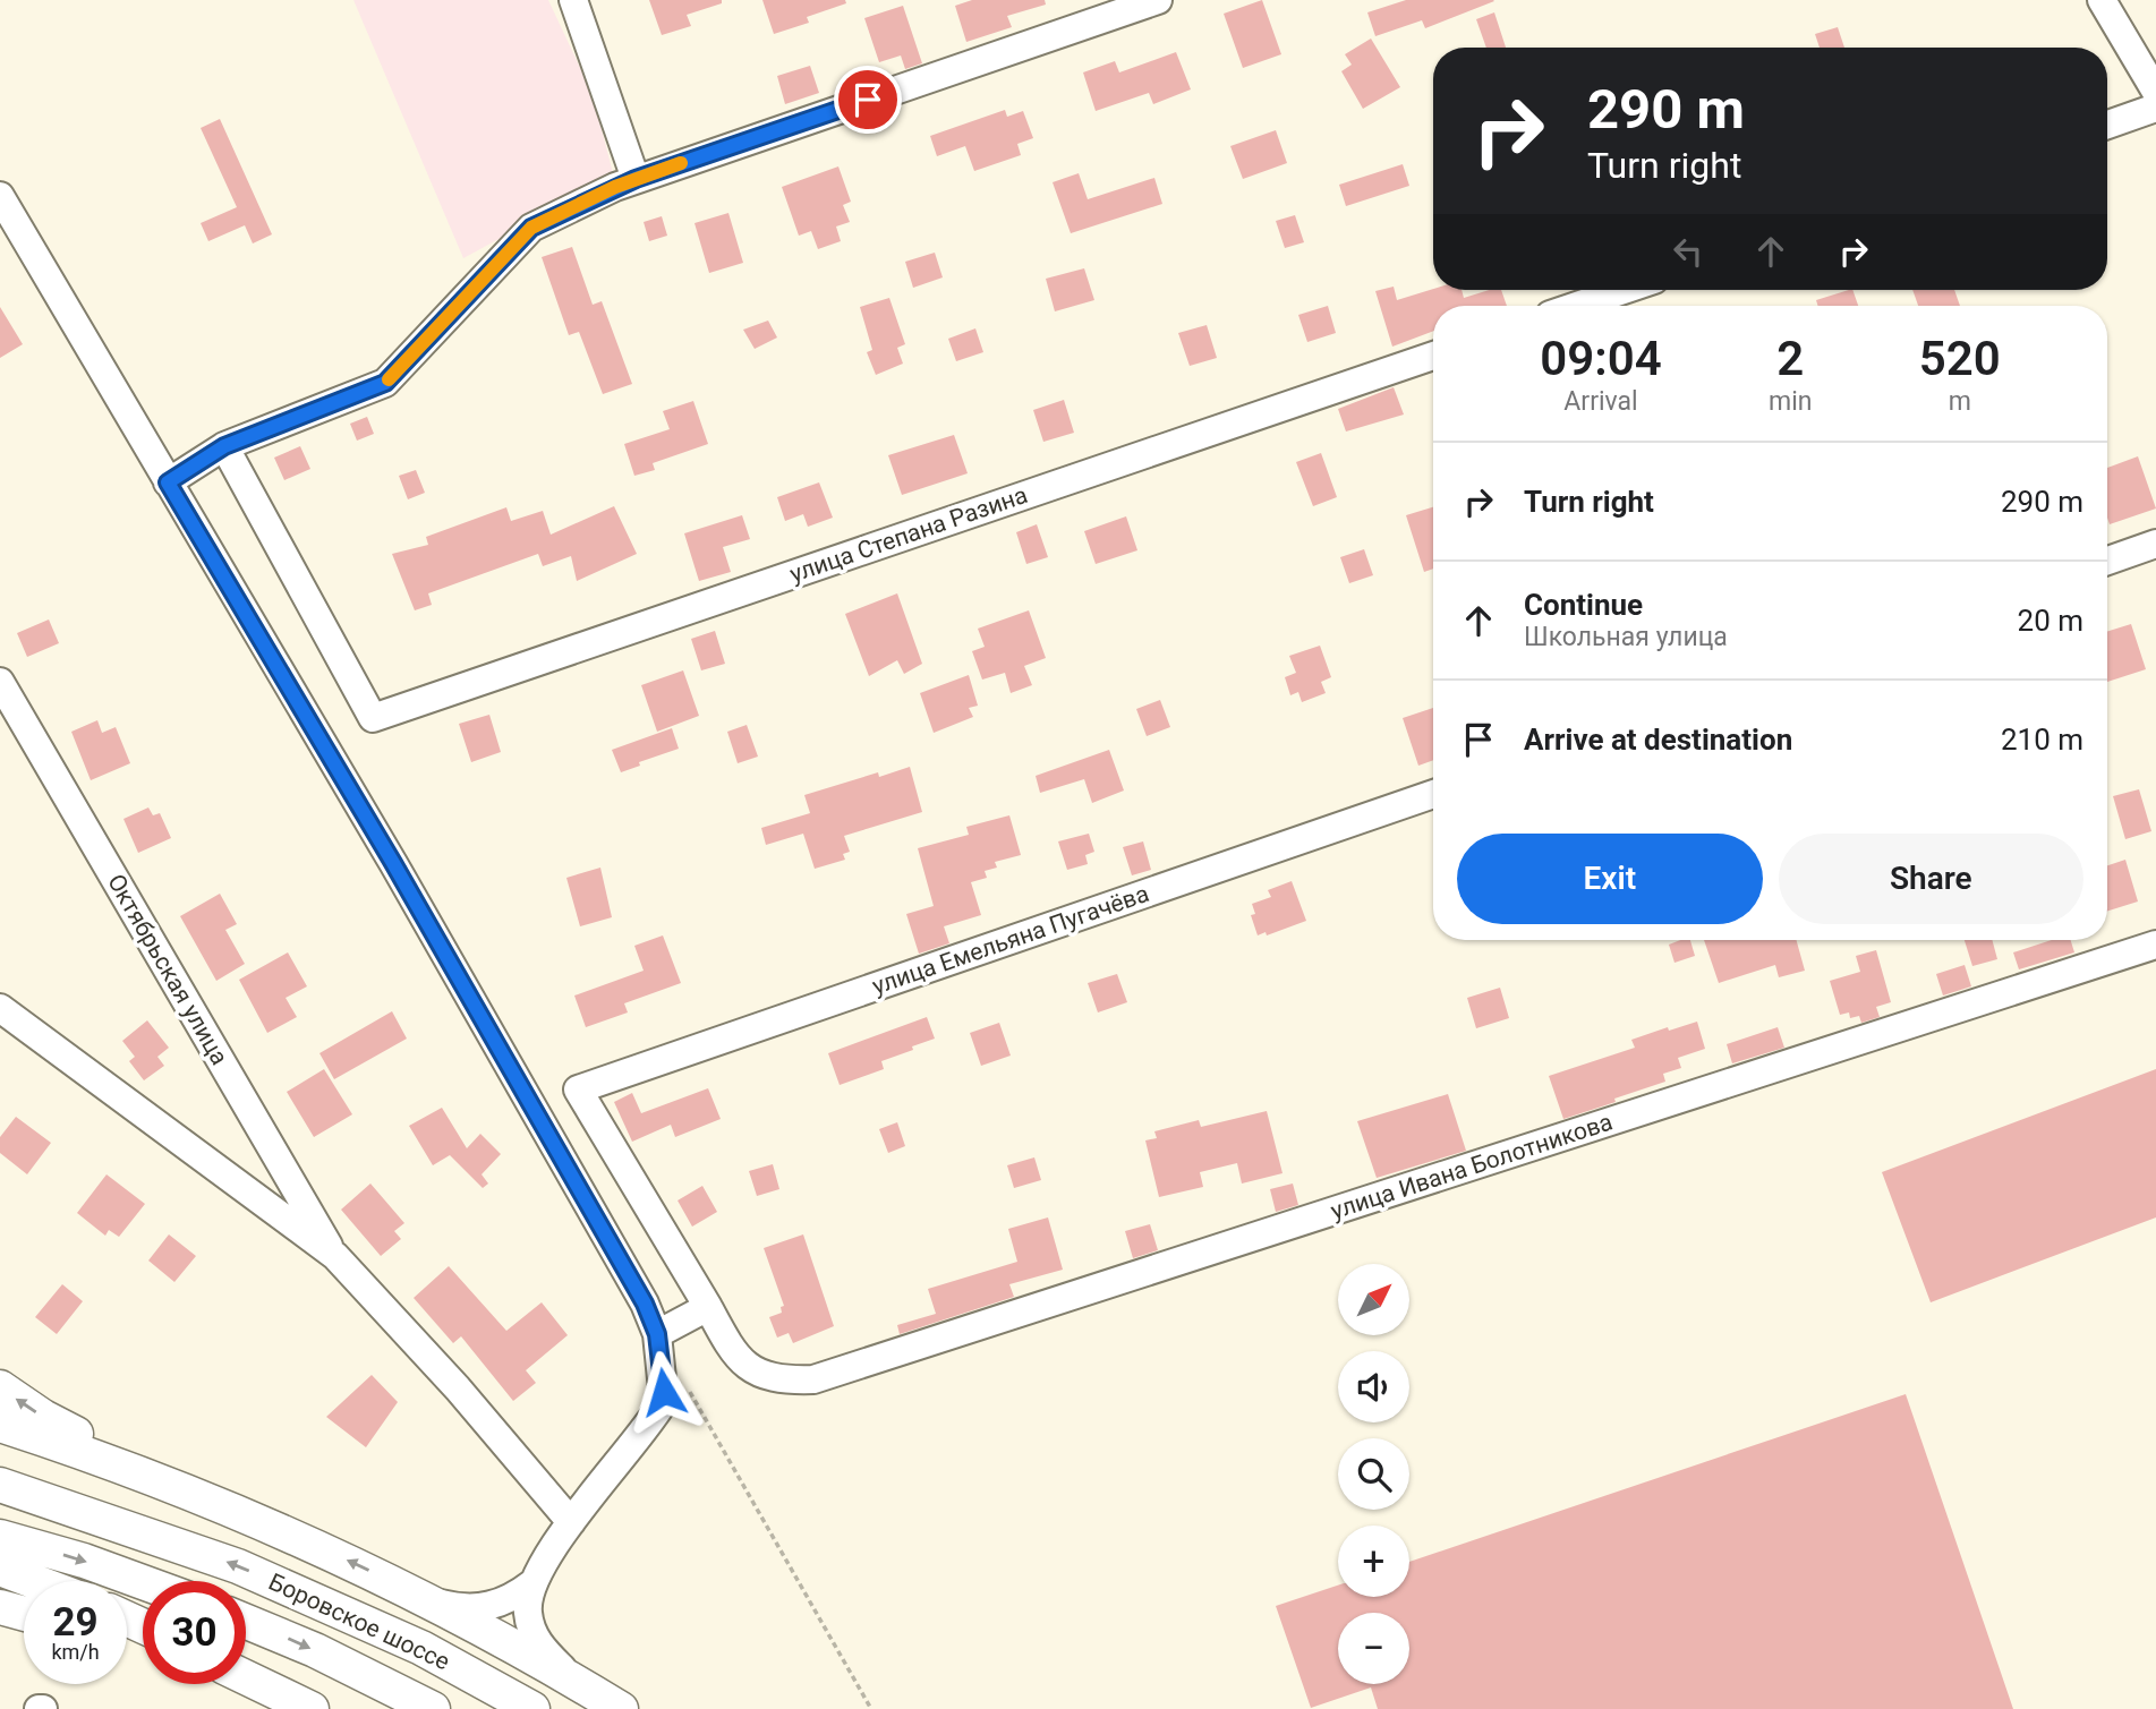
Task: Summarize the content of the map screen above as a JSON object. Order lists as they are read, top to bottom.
{
  "streets": {
    "main road": ["Боровское шоссе"],
    "street": [
      "улица Степана Разина",
      "улица Емельяна Пугачёва",
      "Октябрьская улица",
      "улица Ивана Болотникова"
    ]
  },
  "crossings": [
    ["улица Емельяна Пугачёва", "улица Ивана Болотникова"]
  ],
  "north": "top right",
  "page": {
    "turn": ["290 m", "Turn right"],
    "eta": [
      "09:04",
      "Arrival",
      "2",
      "min",
      "520",
      "m"
    ],
    "list": [
      {
        "name": "Turn right",
        "value": "290 m"
      },
      {
        "name": "Continue",
        "note": "Школьная улица",
        "value": "20 m"
      },
      {
        "name": "Arrive at destination",
        "value": "210 m"
      }
    ],
    "buttons": ["Exit", "Share"],
    "map_buttons": ["+", "−"],
    "speed": "29 km/h",
    "limit": "30"
  }
}
